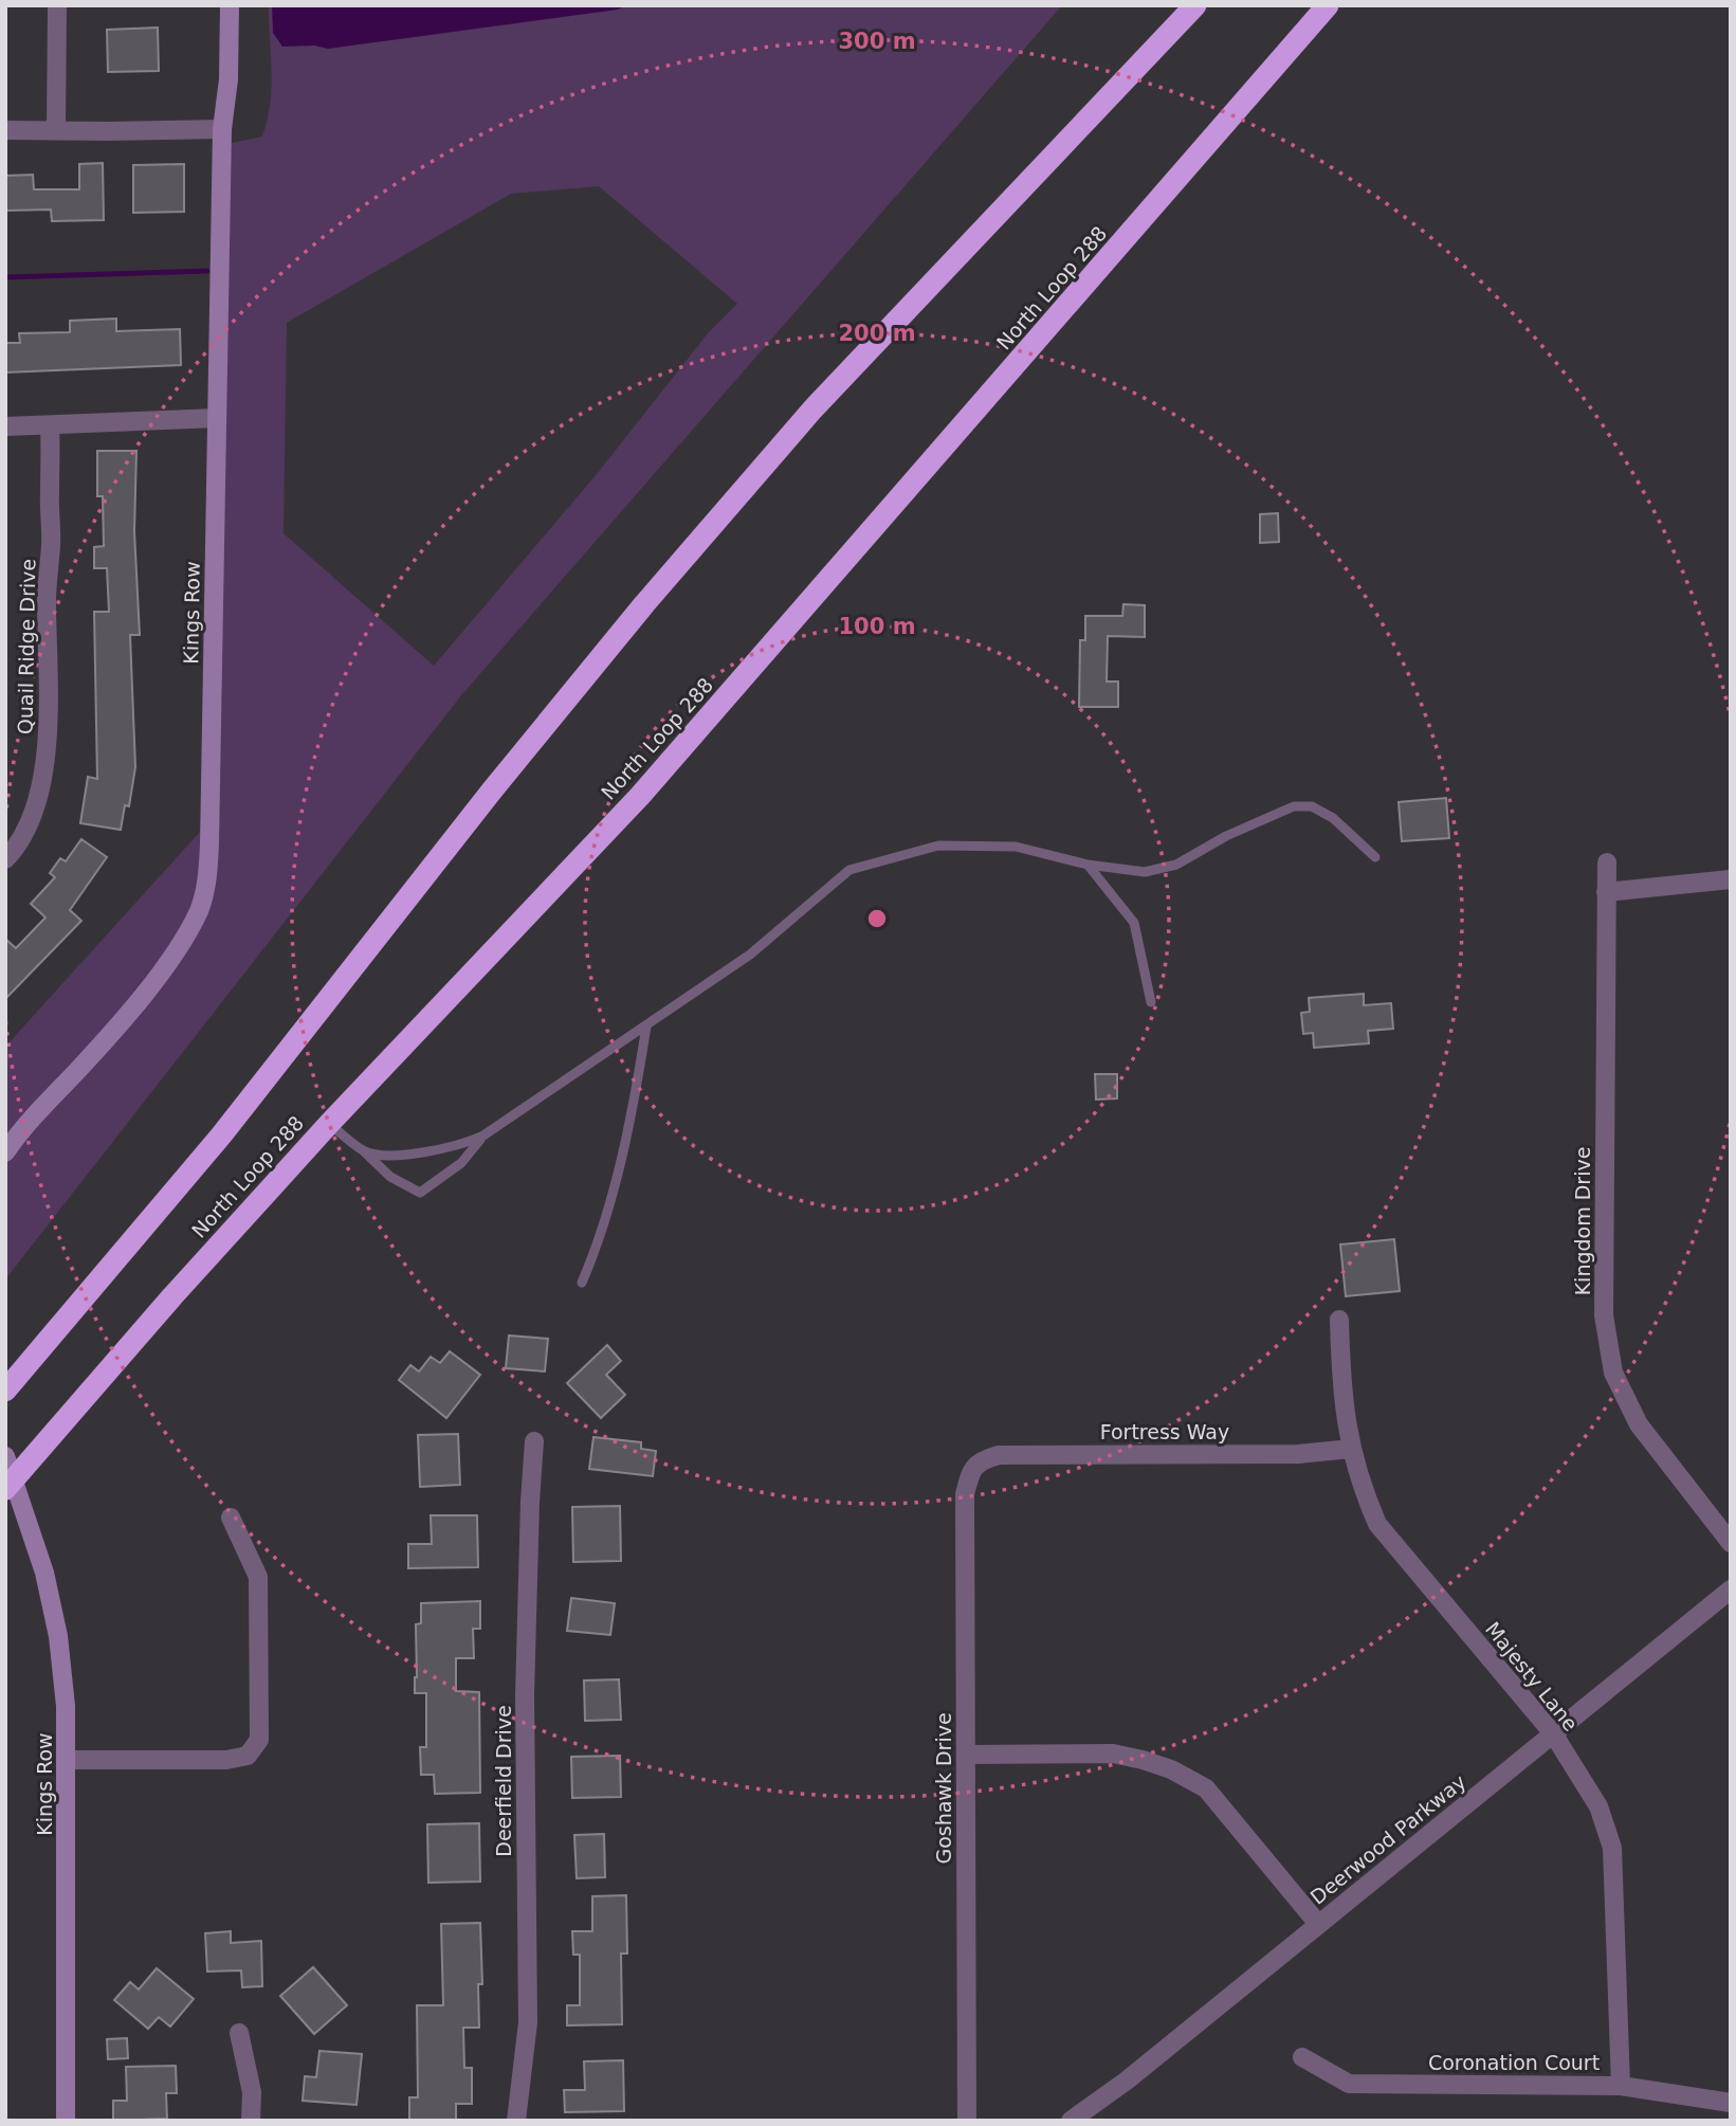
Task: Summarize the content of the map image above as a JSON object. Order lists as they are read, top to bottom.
{
  "streets": {
    "highway": ["North Loop 288"],
    "street": [
      "Kings Row",
      "Quail Ridge Drive",
      "Kingdom Drive",
      "Fortress Way",
      "Majesty Lane",
      "Deerfield Drive",
      "Goshawk Drive",
      "Deerwood Parkway",
      "Coronation Court"
    ]
  },
  "crossings": [
    ["North Loop 288", "Kings Row"],
    ["Fortress Way", "Majesty Lane"],
    ["Fortress Way", "Goshawk Drive"],
    ["Majesty Lane", "Deerwood Parkway"],
    ["Majesty Lane", "Coronation Court"]
  ],
  "rings": ["300 m", "200 m", "100 m"]
}
